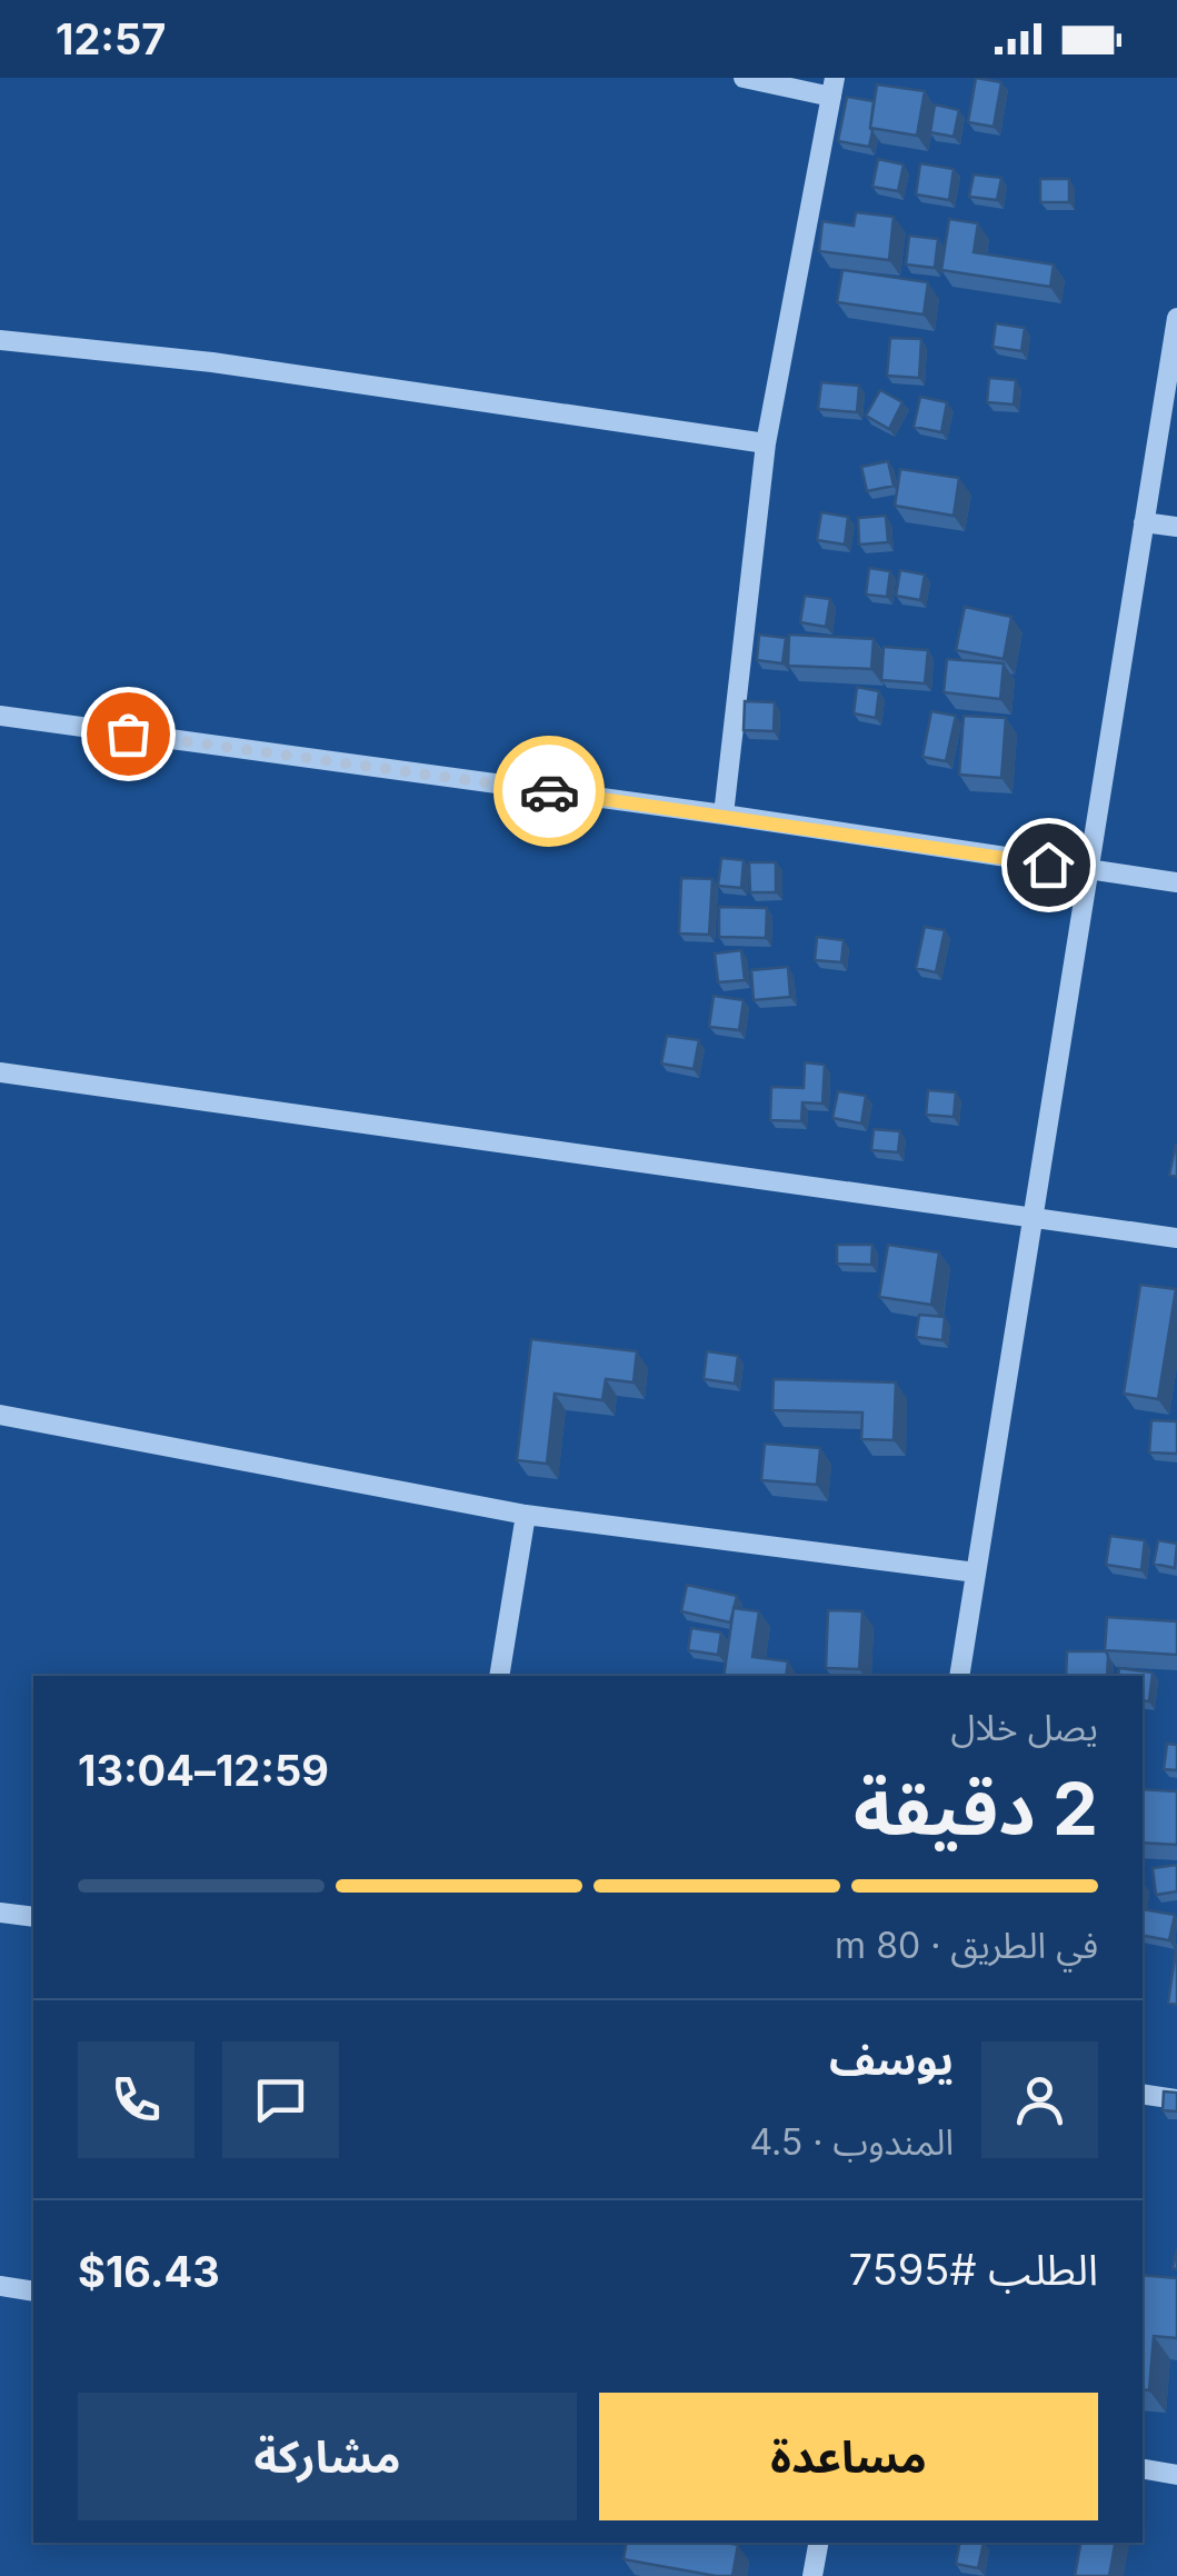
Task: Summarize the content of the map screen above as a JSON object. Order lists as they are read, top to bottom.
{
  "page": {
    "status": "12:57",
    "heading": ["2 دقيقة", "يصل خلال", "12:59–13:04"],
    "panel": [
      "يوسف",
      "المندوب · 4.5",
      "الطلب #7595",
      "$16.43"
    ],
    "bar": "في الطريق · 80 m",
    "buttons": ["مساعدة", "مشاركة"]
  }
}
